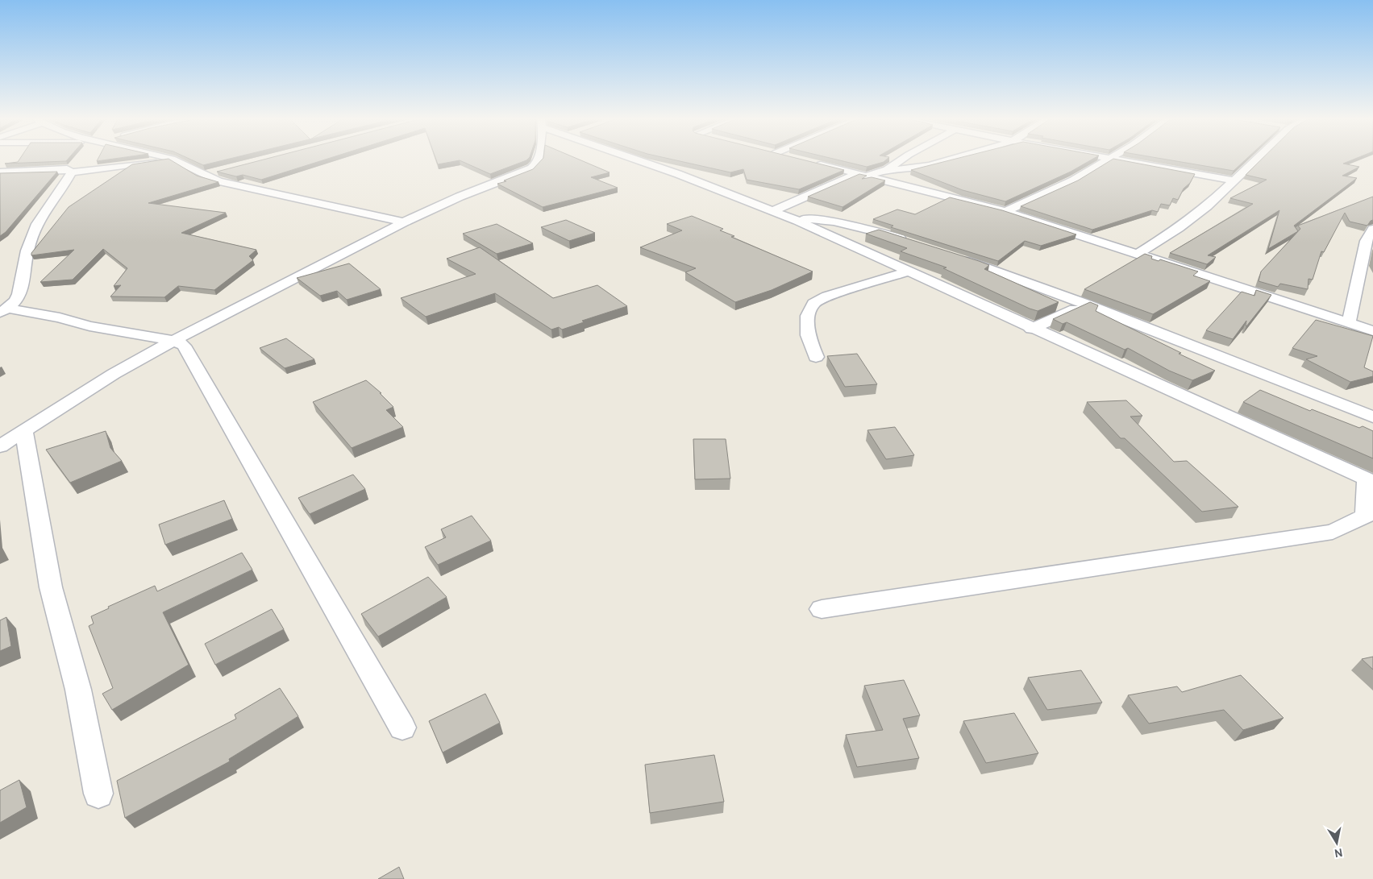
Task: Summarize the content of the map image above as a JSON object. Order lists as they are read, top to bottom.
{
  "north": "bottom"
}
